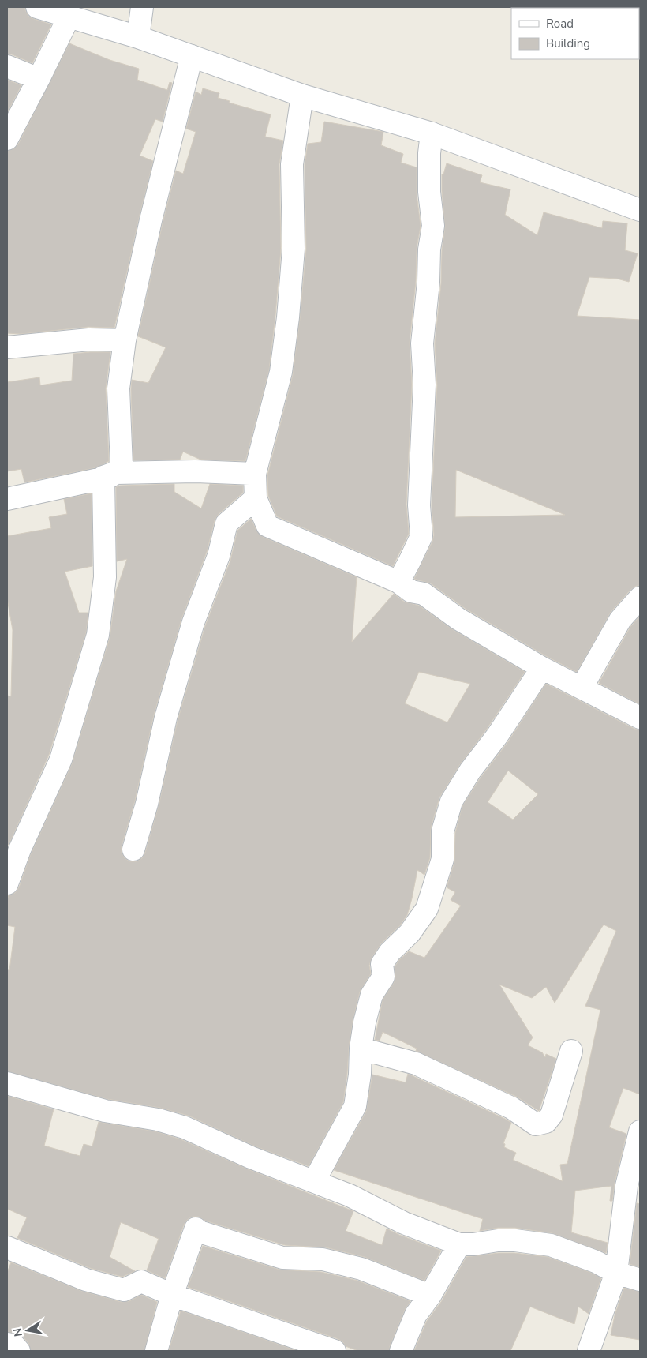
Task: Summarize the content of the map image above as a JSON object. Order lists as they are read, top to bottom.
{
  "legend": ["Road", "Building"],
  "north": "left"
}
